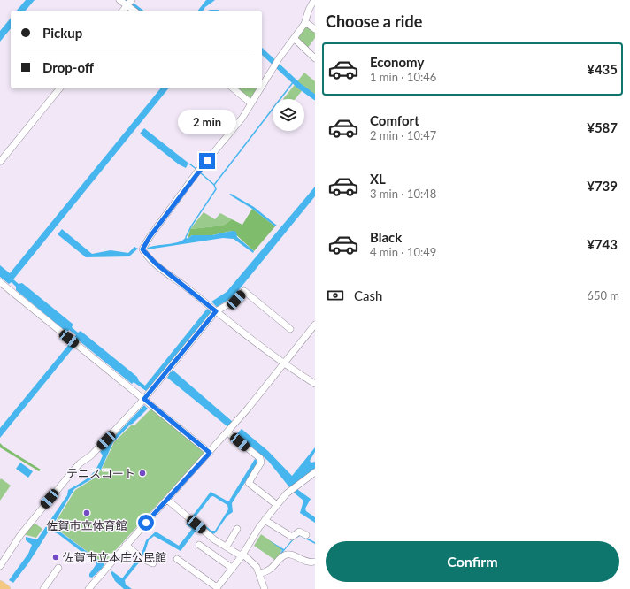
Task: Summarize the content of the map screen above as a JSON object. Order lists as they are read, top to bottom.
{
  "places": ["テニスコート", "佐賀市立体育館", "佐賀市立本庄公民館"],
  "page": {
    "heading": "Choose a ride",
    "banner": ["Pickup", "Drop-off"],
    "list": [
      {
        "name": "Economy",
        "note": "1 min · 10:46",
        "value": "¥435"
      },
      {
        "name": "Comfort",
        "note": "2 min · 10:47",
        "value": "¥587"
      },
      {
        "name": "XL",
        "note": "3 min · 10:48",
        "value": "¥739"
      },
      {
        "name": "Black",
        "note": "4 min · 10:49",
        "value": "¥743"
      }
    ],
    "bubble": "2 min",
    "pay": ["Cash", "650 m"],
    "buttons": "Confirm"
  }
}
